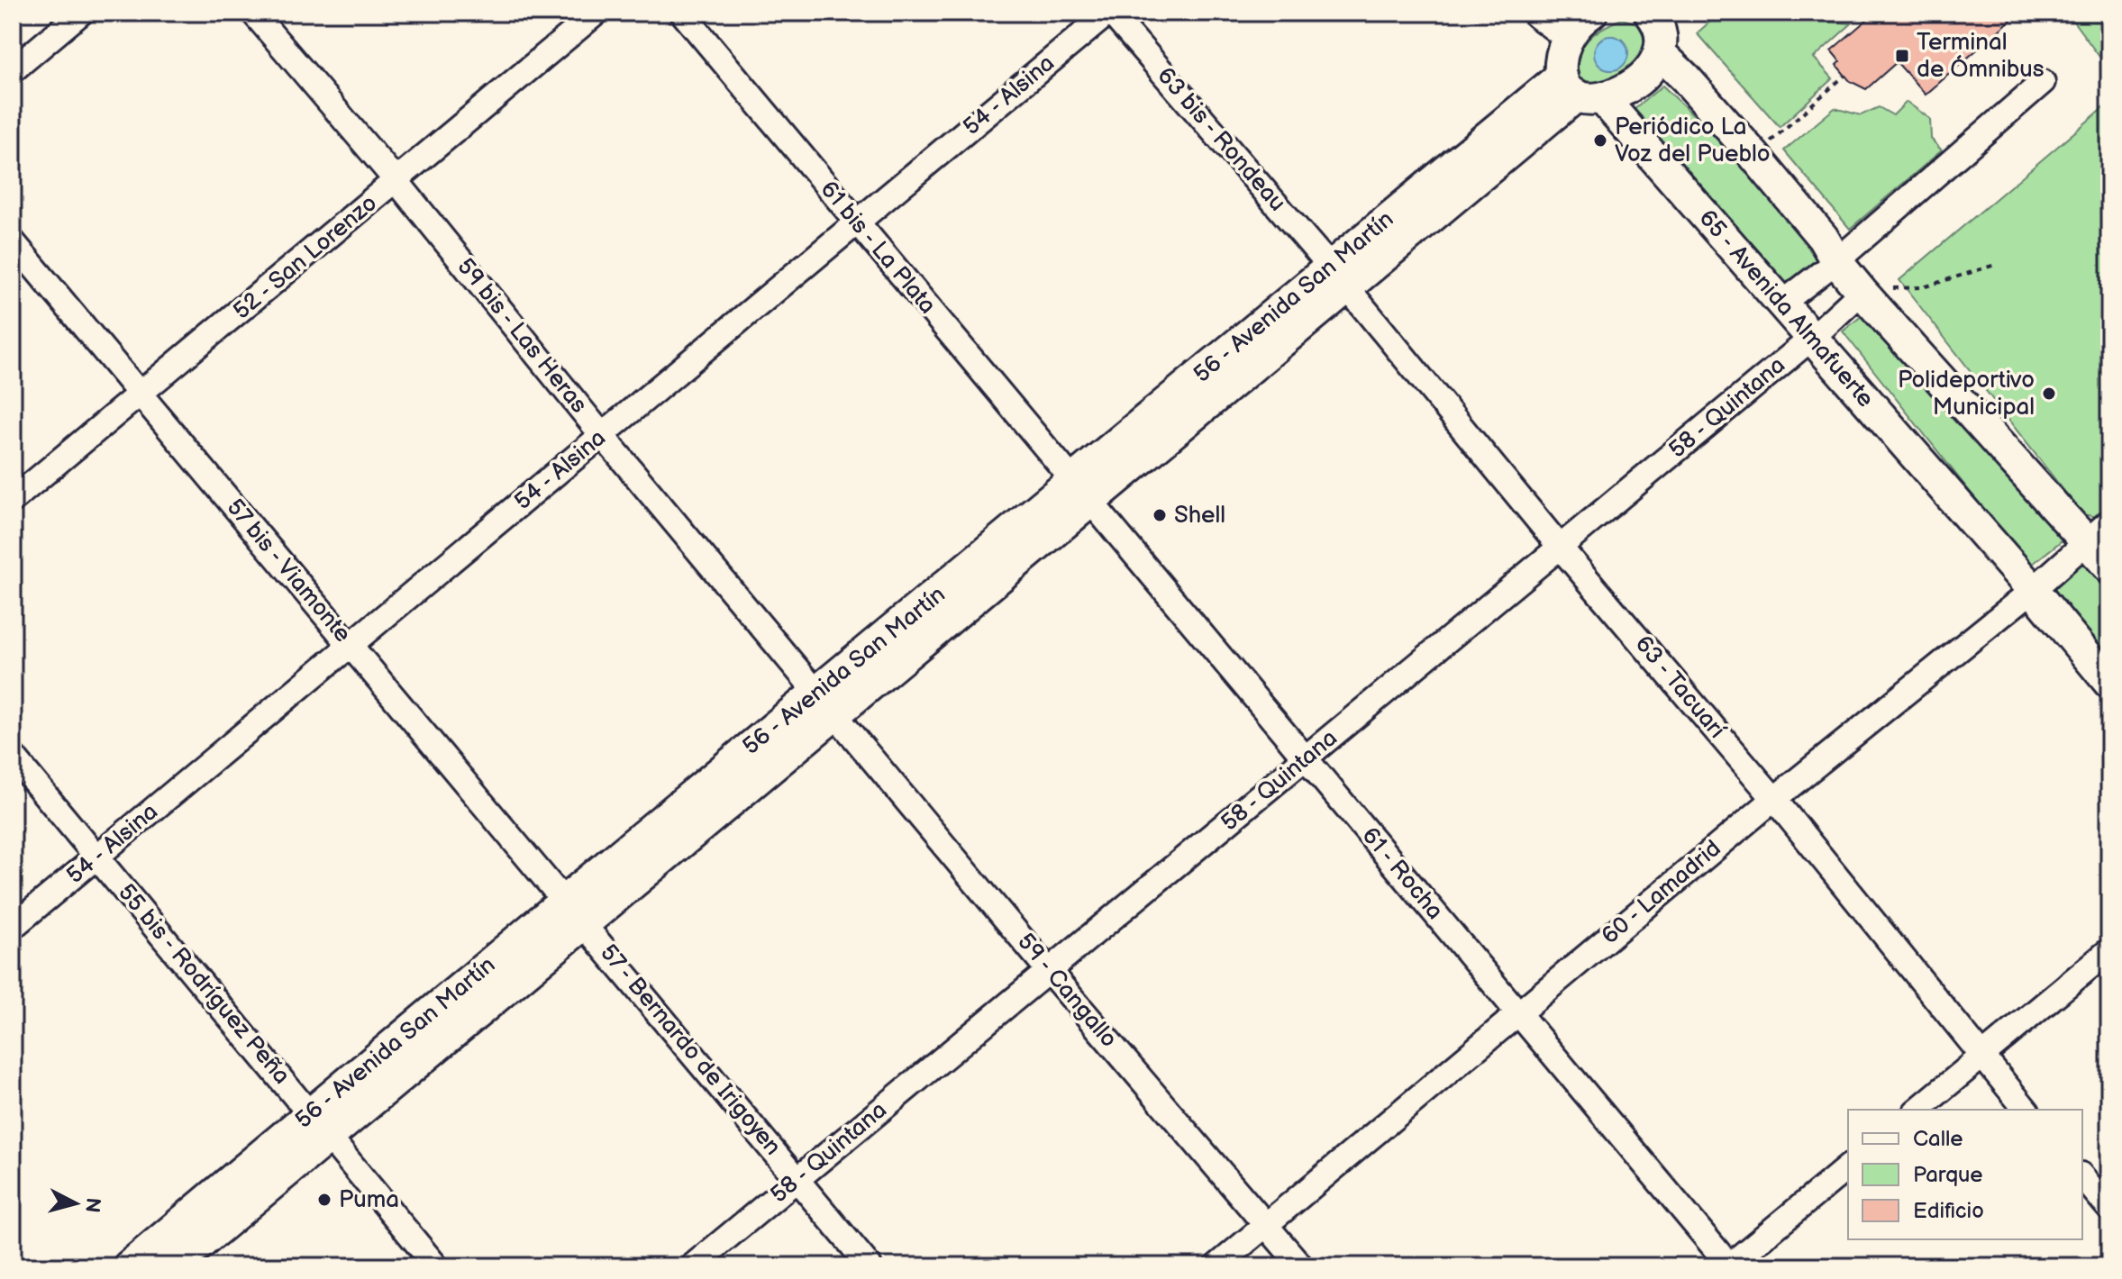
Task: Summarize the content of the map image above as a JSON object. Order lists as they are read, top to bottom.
{
  "streets": {
    "main road": ["56 - Avenida San Martín", "65 - Avenida Almafuerte"],
    "street": [
      "54 - Alsina",
      "63 bis - Rondeau",
      "61 bis - La Plata",
      "52 - San Lorenzo",
      "59 bis - Las Heras",
      "58 - Quintana",
      "57 bis - Viamonte",
      "63 - Tacuarí",
      "61 - Rocha",
      "60 - Lamadrid",
      "55 bis - Rodríguez Peña",
      "59 - Cangallo",
      "57 - Bernardo de Irigoyen"
    ]
  },
  "crossings": [
    ["54 - Alsina", "63 bis - Rondeau"],
    ["54 - Alsina", "61 bis - La Plata"],
    ["54 - Alsina", "59 bis - Las Heras"],
    ["54 - Alsina", "57 bis - Viamonte"],
    ["54 - Alsina", "55 bis - Rodríguez Peña"],
    ["63 bis - Rondeau", "56 - Avenida San Martín"],
    ["63 bis - Rondeau", "63 - Tacuarí"],
    ["61 bis - La Plata", "56 - Avenida San Martín"],
    ["61 bis - La Plata", "61 - Rocha"],
    ["52 - San Lorenzo", "59 bis - Las Heras"],
    ["52 - San Lorenzo", "57 bis - Viamonte"],
    ["56 - Avenida San Martín", "65 - Avenida Almafuerte"],
    ["56 - Avenida San Martín", "59 bis - Las Heras"],
    ["56 - Avenida San Martín", "57 bis - Viamonte"],
    ["56 - Avenida San Martín", "63 - Tacuarí"],
    ["56 - Avenida San Martín", "61 - Rocha"],
    ["56 - Avenida San Martín", "55 bis - Rodríguez Peña"],
    ["56 - Avenida San Martín", "59 - Cangallo"],
    ["56 - Avenida San Martín", "57 - Bernardo de Irigoyen"],
    ["65 - Avenida Almafuerte", "58 - Quintana"],
    ["65 - Avenida Almafuerte", "60 - Lamadrid"],
    ["59 bis - Las Heras", "59 - Cangallo"],
    ["58 - Quintana", "63 - Tacuarí"],
    ["58 - Quintana", "61 - Rocha"],
    ["58 - Quintana", "59 - Cangallo"],
    ["58 - Quintana", "57 - Bernardo de Irigoyen"],
    ["57 bis - Viamonte", "57 - Bernardo de Irigoyen"],
    ["63 - Tacuarí", "60 - Lamadrid"],
    ["61 - Rocha", "60 - Lamadrid"],
    ["60 - Lamadrid", "59 - Cangallo"]
  ],
  "places": {
    "transit": ["Terminal de Ómnibus"],
    "other": [
      "Periódico La Voz del Pueblo",
      "Polideportivo Municipal",
      "Shell",
      "Puma"
    ]
  },
  "legend": ["Calle", "Parque", "Edificio"],
  "north": "right"
}
